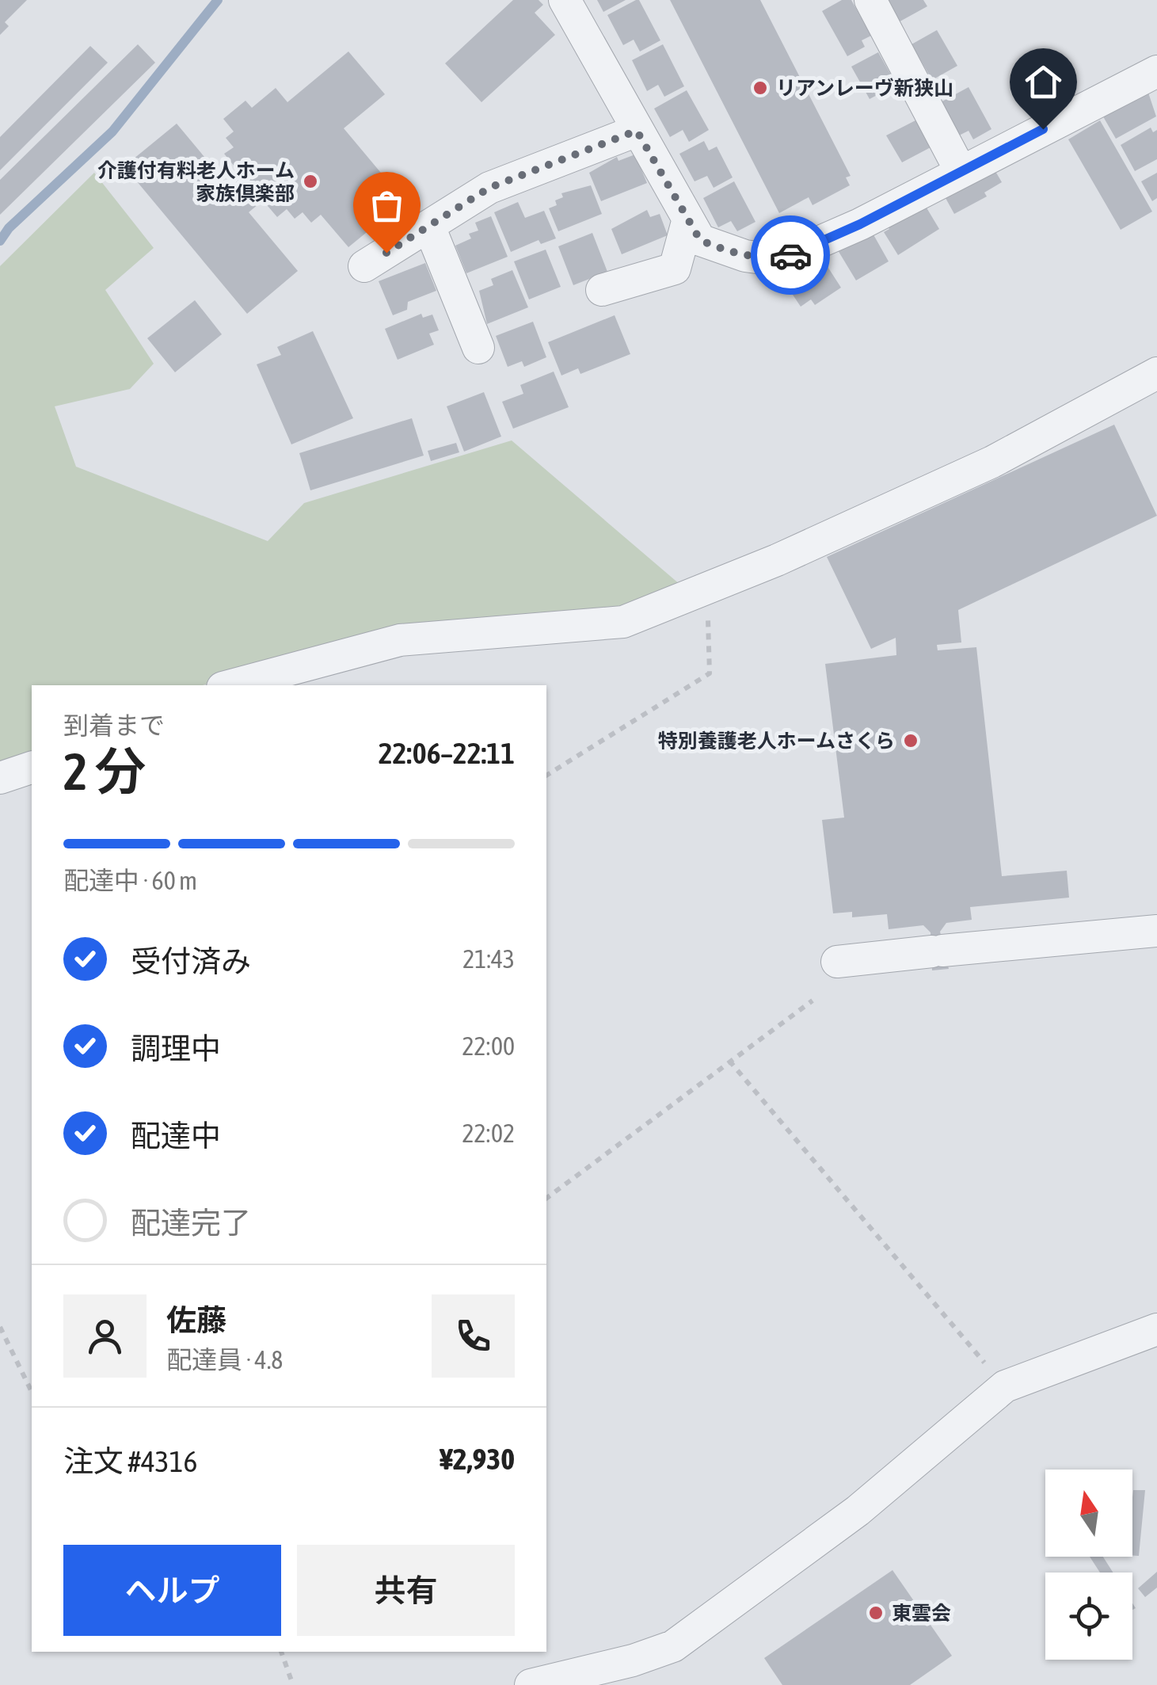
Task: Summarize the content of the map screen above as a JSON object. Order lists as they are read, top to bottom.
{
  "places": [
    "リアンレーヴ新狭山",
    "介護付有料老人ホーム 家族倶楽部",
    "特別養護老人ホームさくら",
    "東雲会"
  ],
  "north": "top",
  "page": {
    "heading": ["2 分", "到着まで", "22:06–22:11"],
    "panel": [
      "佐藤",
      "配達員 · 4.8",
      "注文 #4316",
      "¥2,930"
    ],
    "bar": "配達中 · 60 m",
    "list": [
      ["受付済み", "21:43"],
      ["調理中", "22:00"],
      ["配達中", "22:02"],
      "配達完了"
    ],
    "buttons": ["ヘルプ", "共有"]
  }
}
